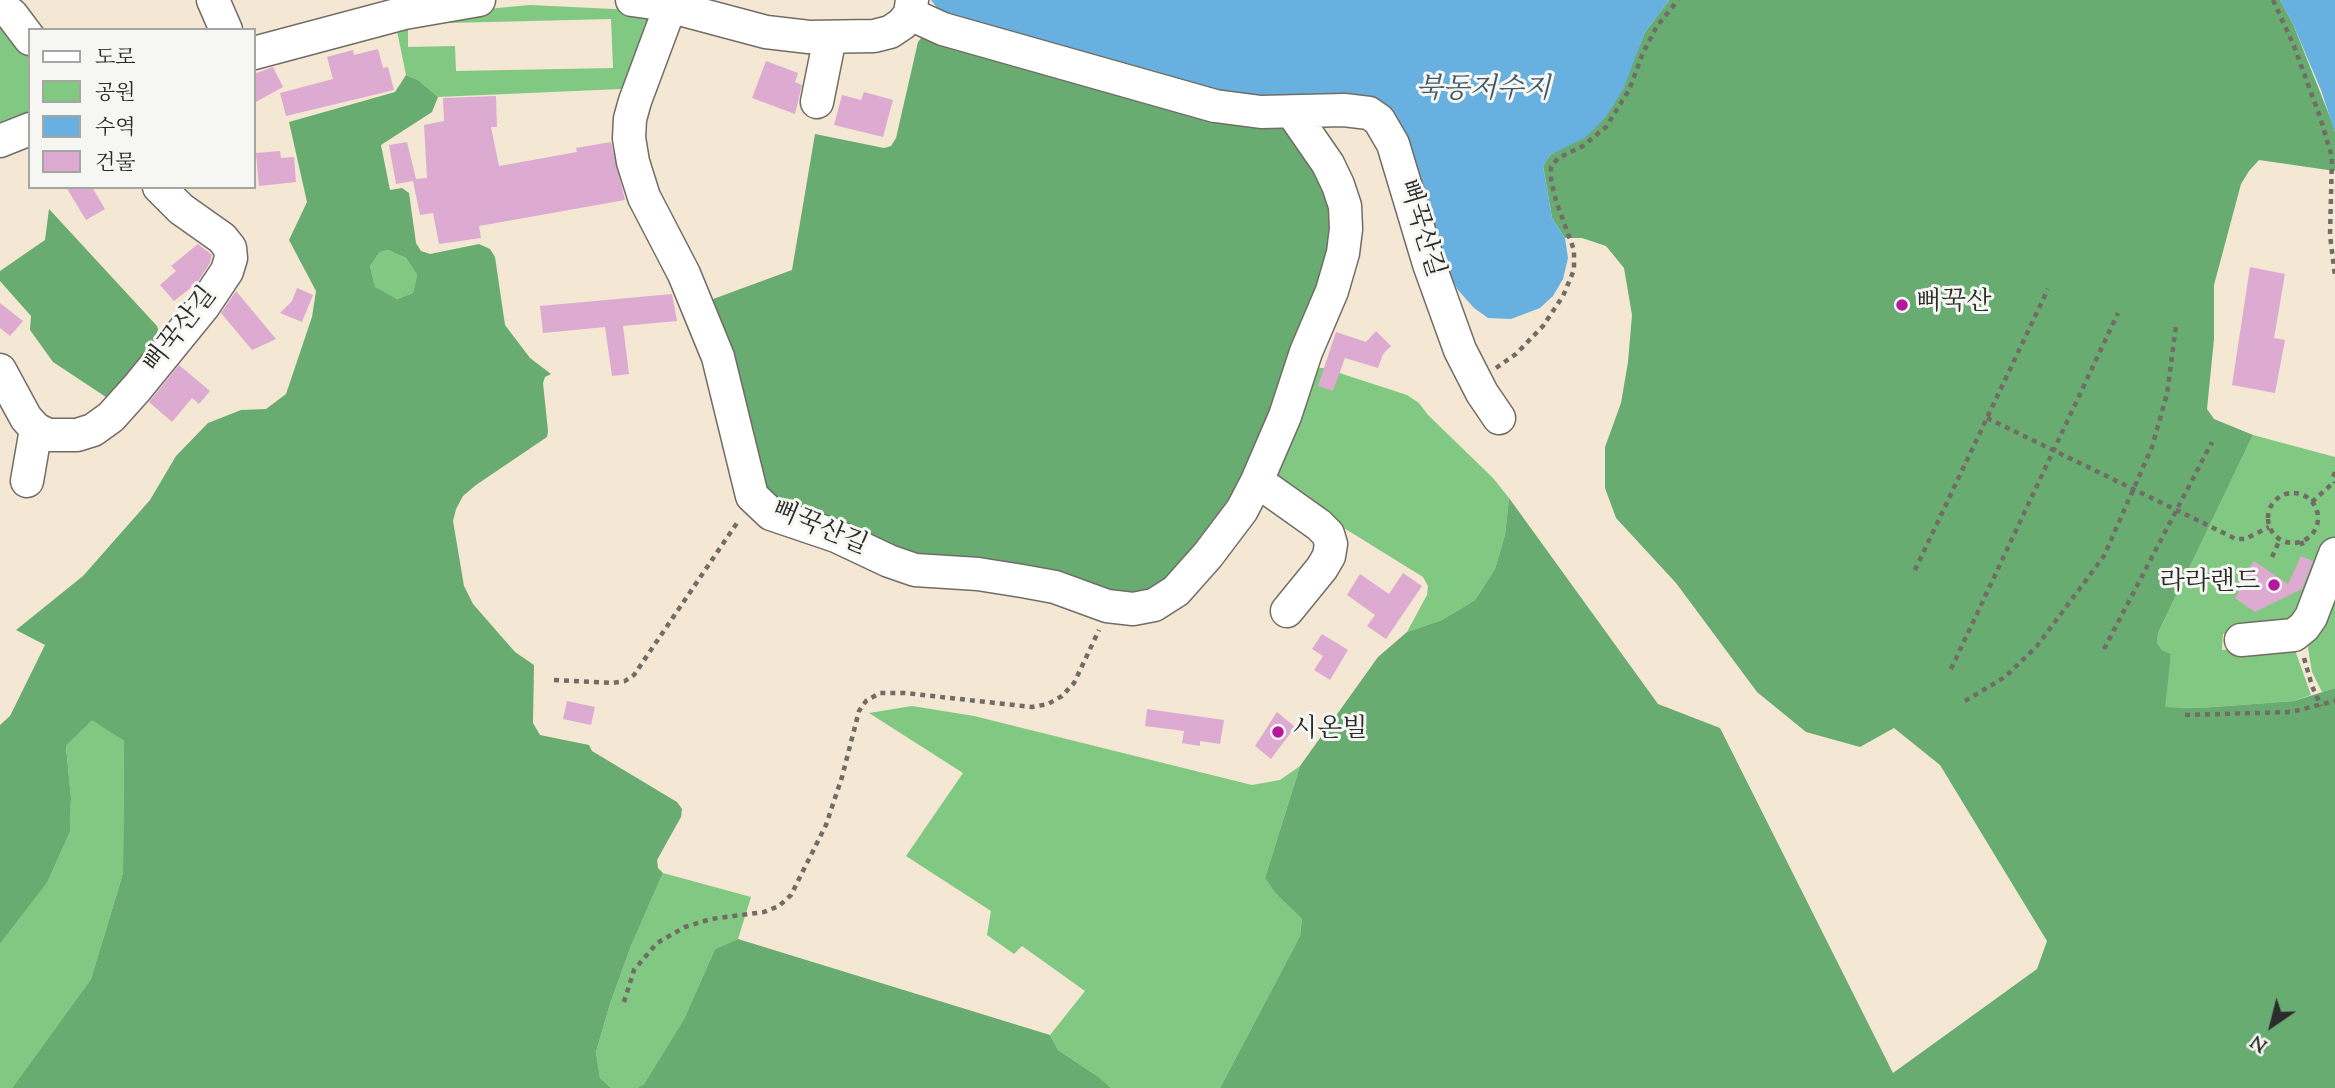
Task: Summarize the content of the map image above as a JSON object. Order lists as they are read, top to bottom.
{
  "streets": {
    "street": ["뻐꾹산길"]
  },
  "water": ["북동저수지"],
  "places": ["뻐꾹산", "라라랜드", "시온빌"],
  "legend": [
    "도로",
    "공원",
    "수역",
    "건물"
  ],
  "north": "bottom left"
}
